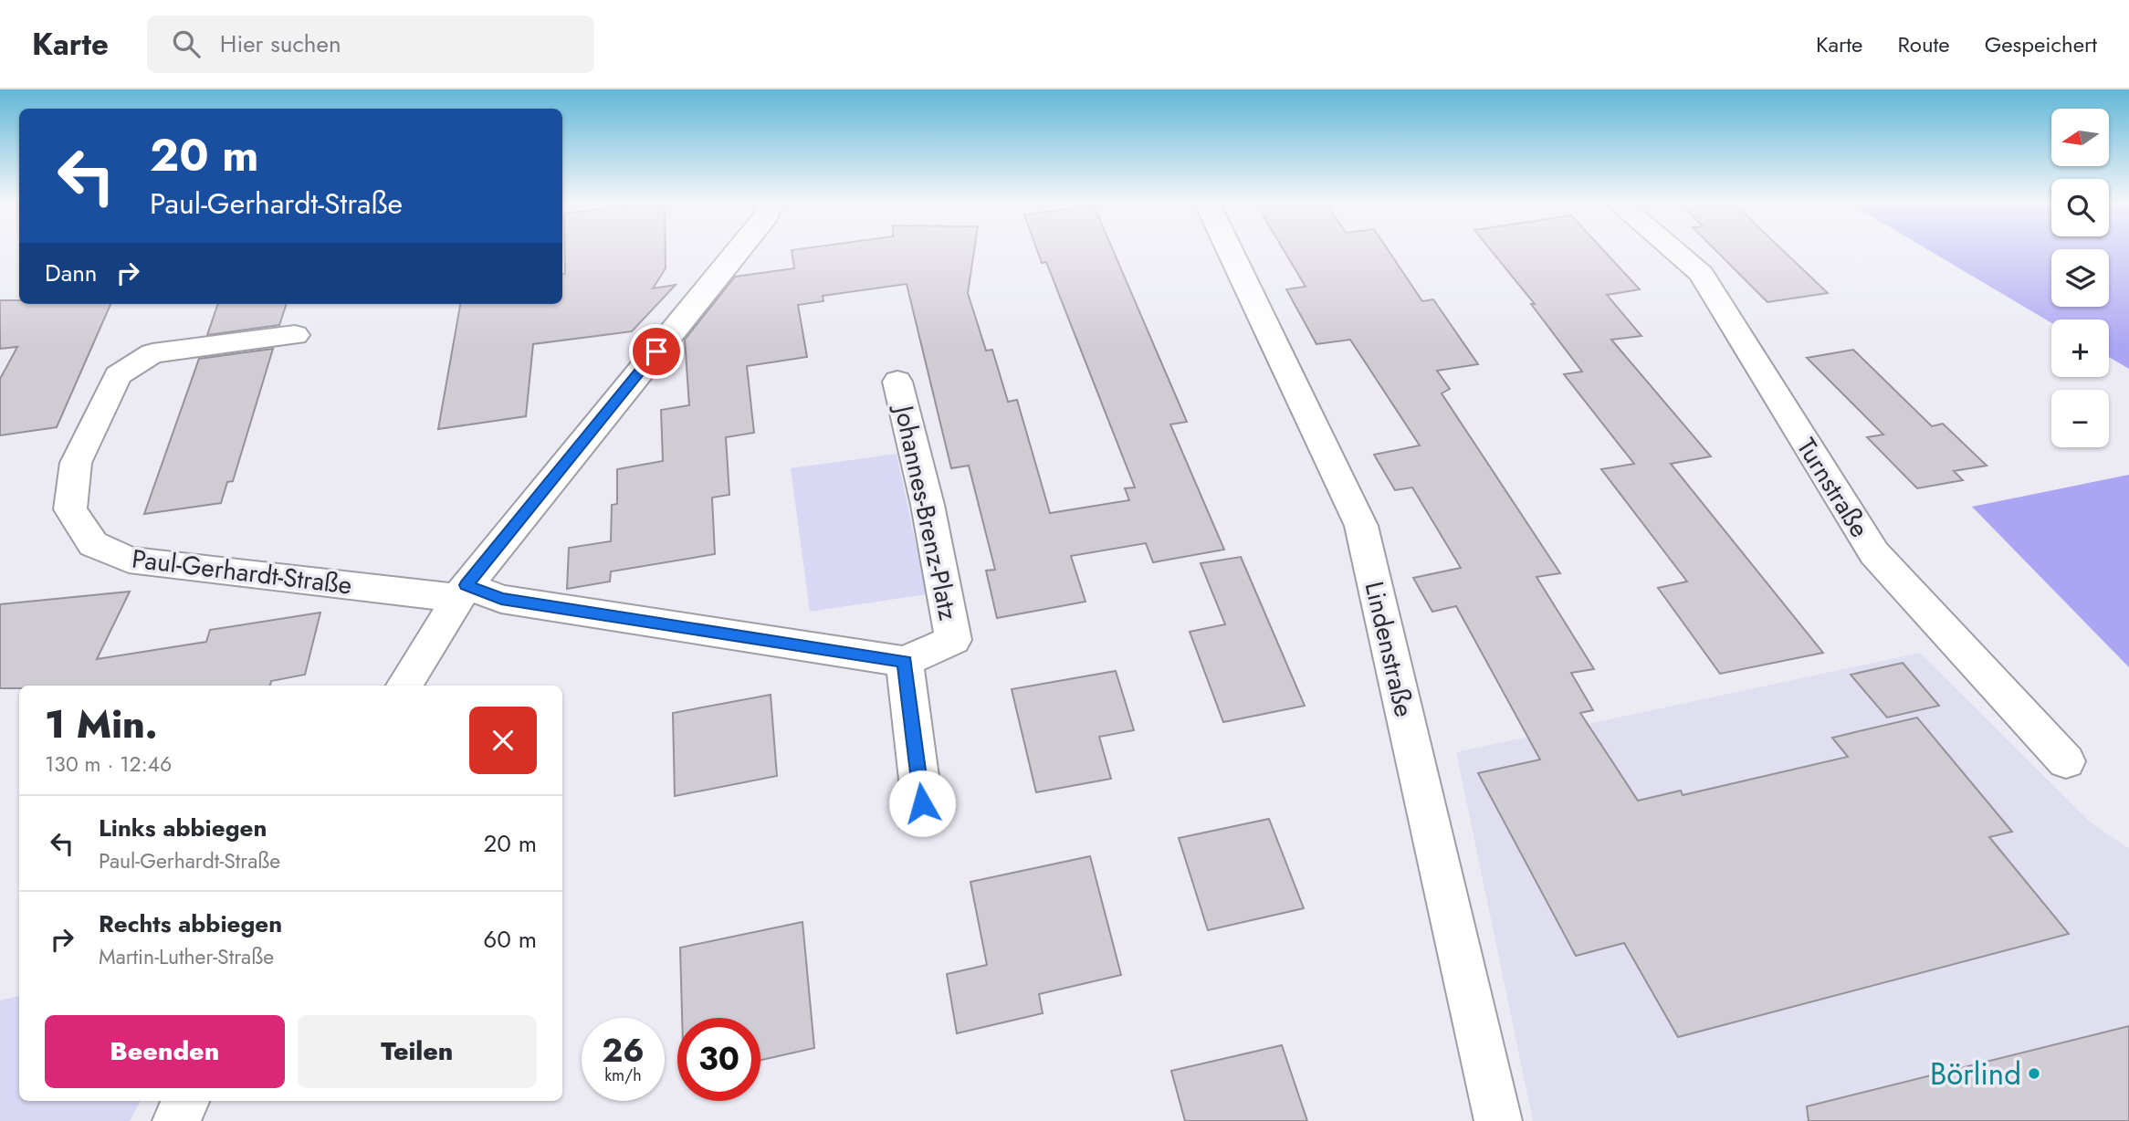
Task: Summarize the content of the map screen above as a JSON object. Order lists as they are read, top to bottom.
{
  "streets": {
    "street": [
      "Turnstraße",
      "Johannes-Brenz-Platz",
      "Paul-Gerhardt-Straße",
      "Lindenstraße"
    ]
  },
  "crossings": [
    ["Johannes-Brenz-Platz", "Paul-Gerhardt-Straße"]
  ],
  "places": ["Börlind"],
  "north": "left",
  "page": {
    "header": "Karte",
    "search": "Hier suchen",
    "nav": ["Karte", "Route", "Gespeichert"],
    "map_buttons": ["+", "−"],
    "turn": ["20 m", "Paul-Gerhardt-Straße"],
    "then": "Dann",
    "heading": ["1 Min.", "130 m · 12:46"],
    "list": [
      {
        "name": "Links abbiegen",
        "note": "Paul-Gerhardt-Straße",
        "value": "20 m"
      },
      {
        "name": "Rechts abbiegen",
        "note": "Martin-Luther-Straße",
        "value": "60 m"
      }
    ],
    "buttons": ["Beenden", "Teilen"],
    "speed": "26 km/h",
    "limit": "30"
  }
}
